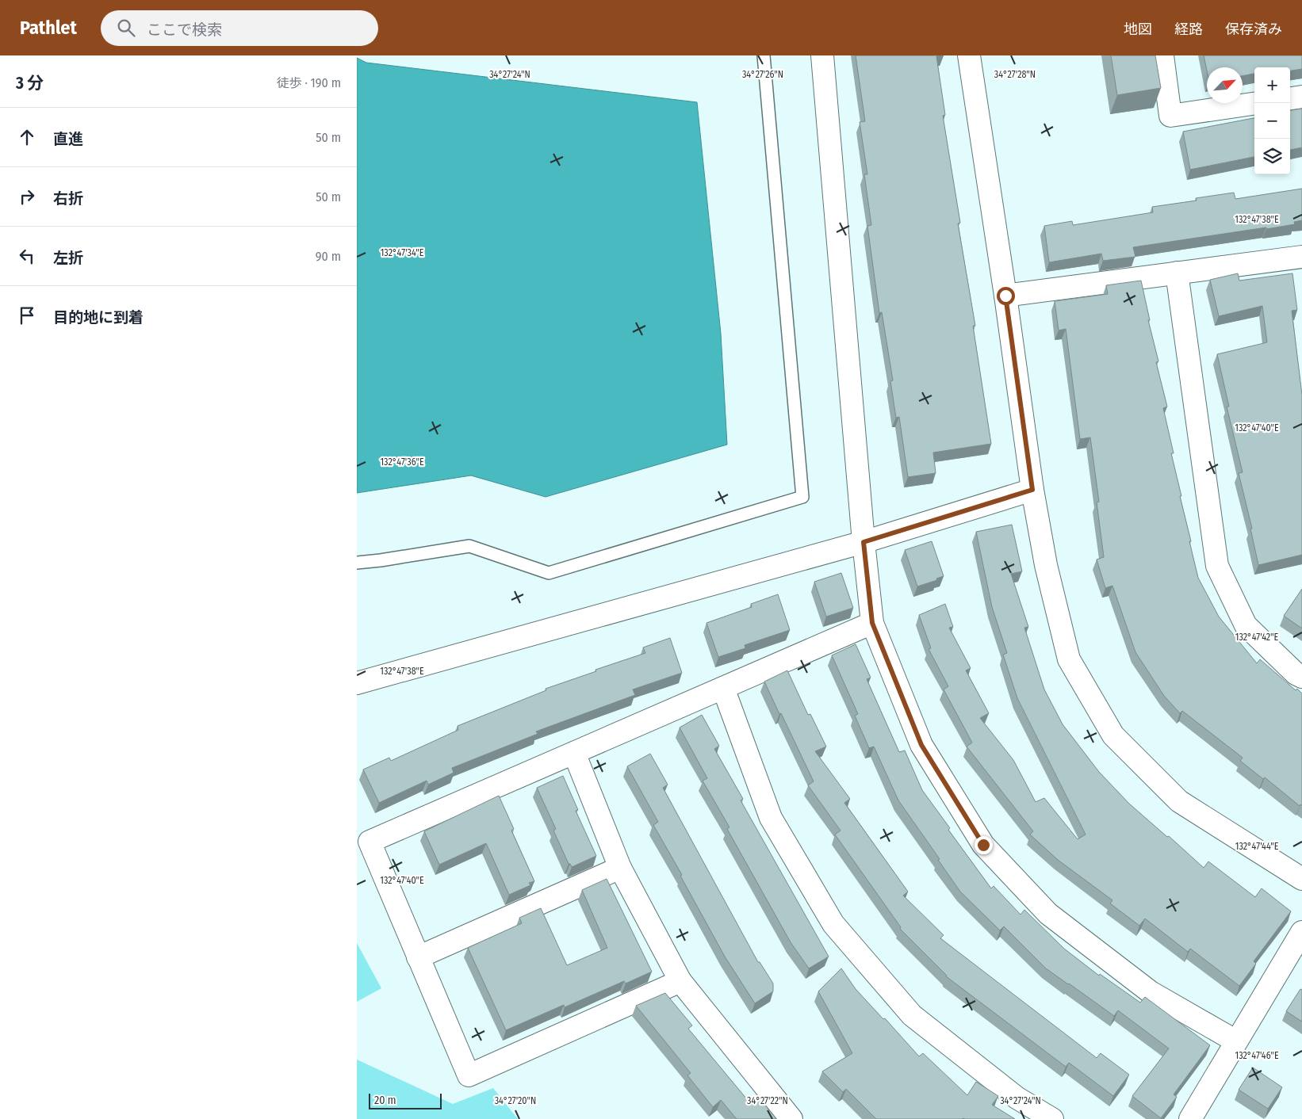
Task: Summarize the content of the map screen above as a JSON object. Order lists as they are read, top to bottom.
{
  "scale_bar": "20 m",
  "north": "top right",
  "page": {
    "header": "Pathlet",
    "search": "ここで検索",
    "nav": ["地図", "経路", "保存済み"],
    "heading": ["3 分", "徒歩 · 190 m"],
    "map_buttons": ["+", "−"],
    "list": [
      ["直進", "50 m"],
      ["右折", "50 m"],
      ["左折", "90 m"],
      "目的地に到着"
    ],
    "scale": "20 m"
  },
  "coordinates": [
    "34°27'24\"N",
    "34°27'26\"N",
    "34°27'28\"N",
    "132°47'38\"E",
    "132°47'34\"E",
    "132°47'40\"E",
    "132°47'36\"E",
    "132°47'42\"E",
    "132°47'44\"E",
    "132°47'46\"E",
    "34°27'20\"N",
    "34°27'22\"N"
  ]
}
